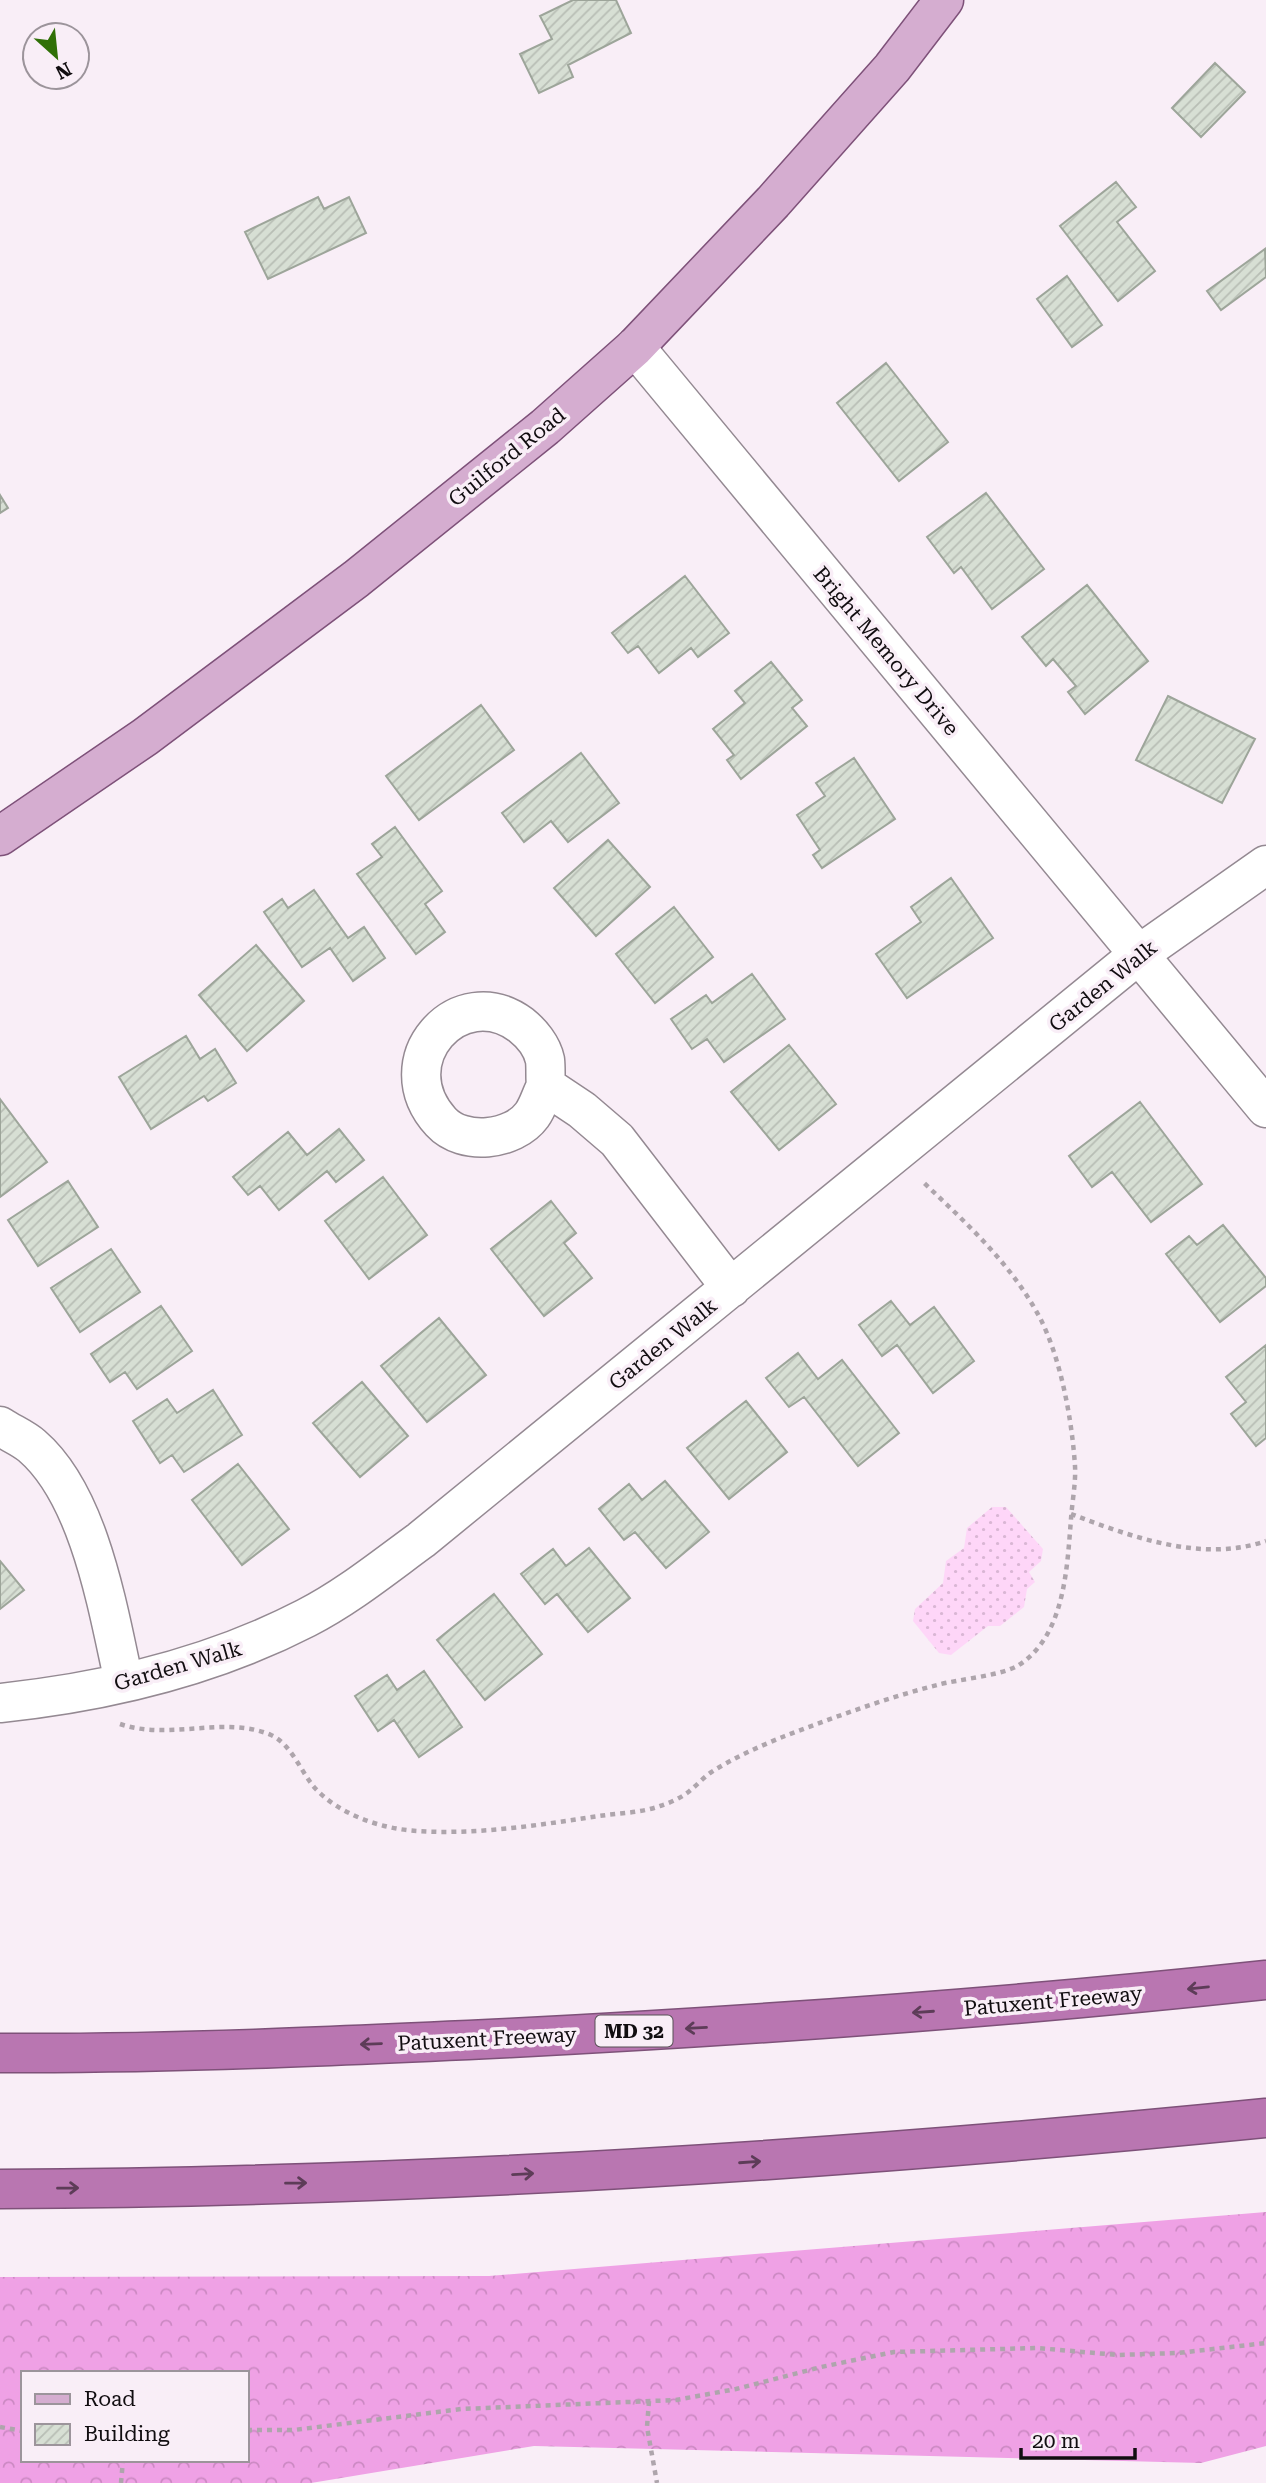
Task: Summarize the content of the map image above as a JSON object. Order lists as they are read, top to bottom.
{
  "streets": {
    "highway": ["Patuxent Freeway", "MD 32"],
    "main road": ["Guilford Road"],
    "street": ["Bright Memory Drive", "Garden Walk"]
  },
  "crossings": [
    ["Guilford Road", "Bright Memory Drive"],
    ["Bright Memory Drive", "Garden Walk"]
  ],
  "legend": ["Road", "Building"],
  "scale_bar": "20 m",
  "north": "bottom right"
}
